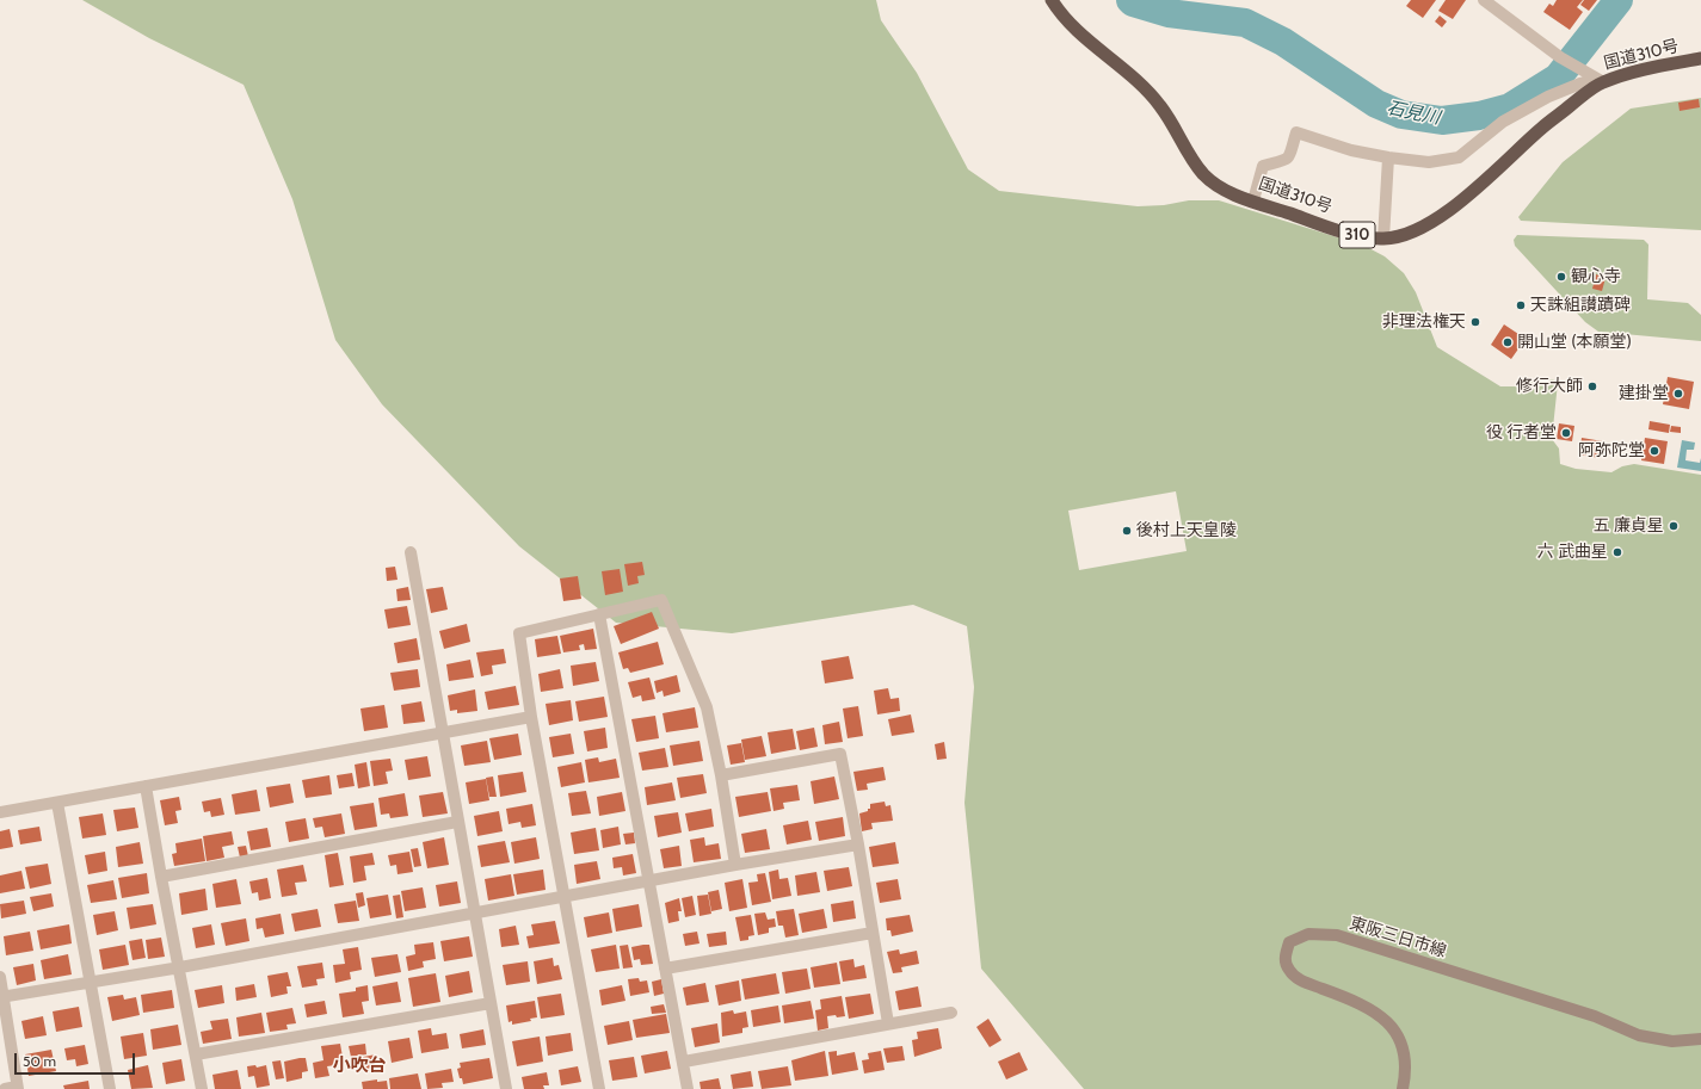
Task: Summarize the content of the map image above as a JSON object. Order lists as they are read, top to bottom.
{
  "streets": {
    "highway": ["国道310号", "310"],
    "main road": ["東阪三日市線"]
  },
  "districts": ["小吹台"],
  "water": ["石見川"],
  "places": [
    "観心寺",
    "天誅組讃蹟碑",
    "非理法権天",
    "開山堂 (本願堂)",
    "修行大師",
    "建掛堂",
    "役 行者堂",
    "阿弥陀堂",
    "五 廉貞星",
    "後村上天皇陵",
    "六 武曲星"
  ],
  "scale_bar": "50 m"
}
